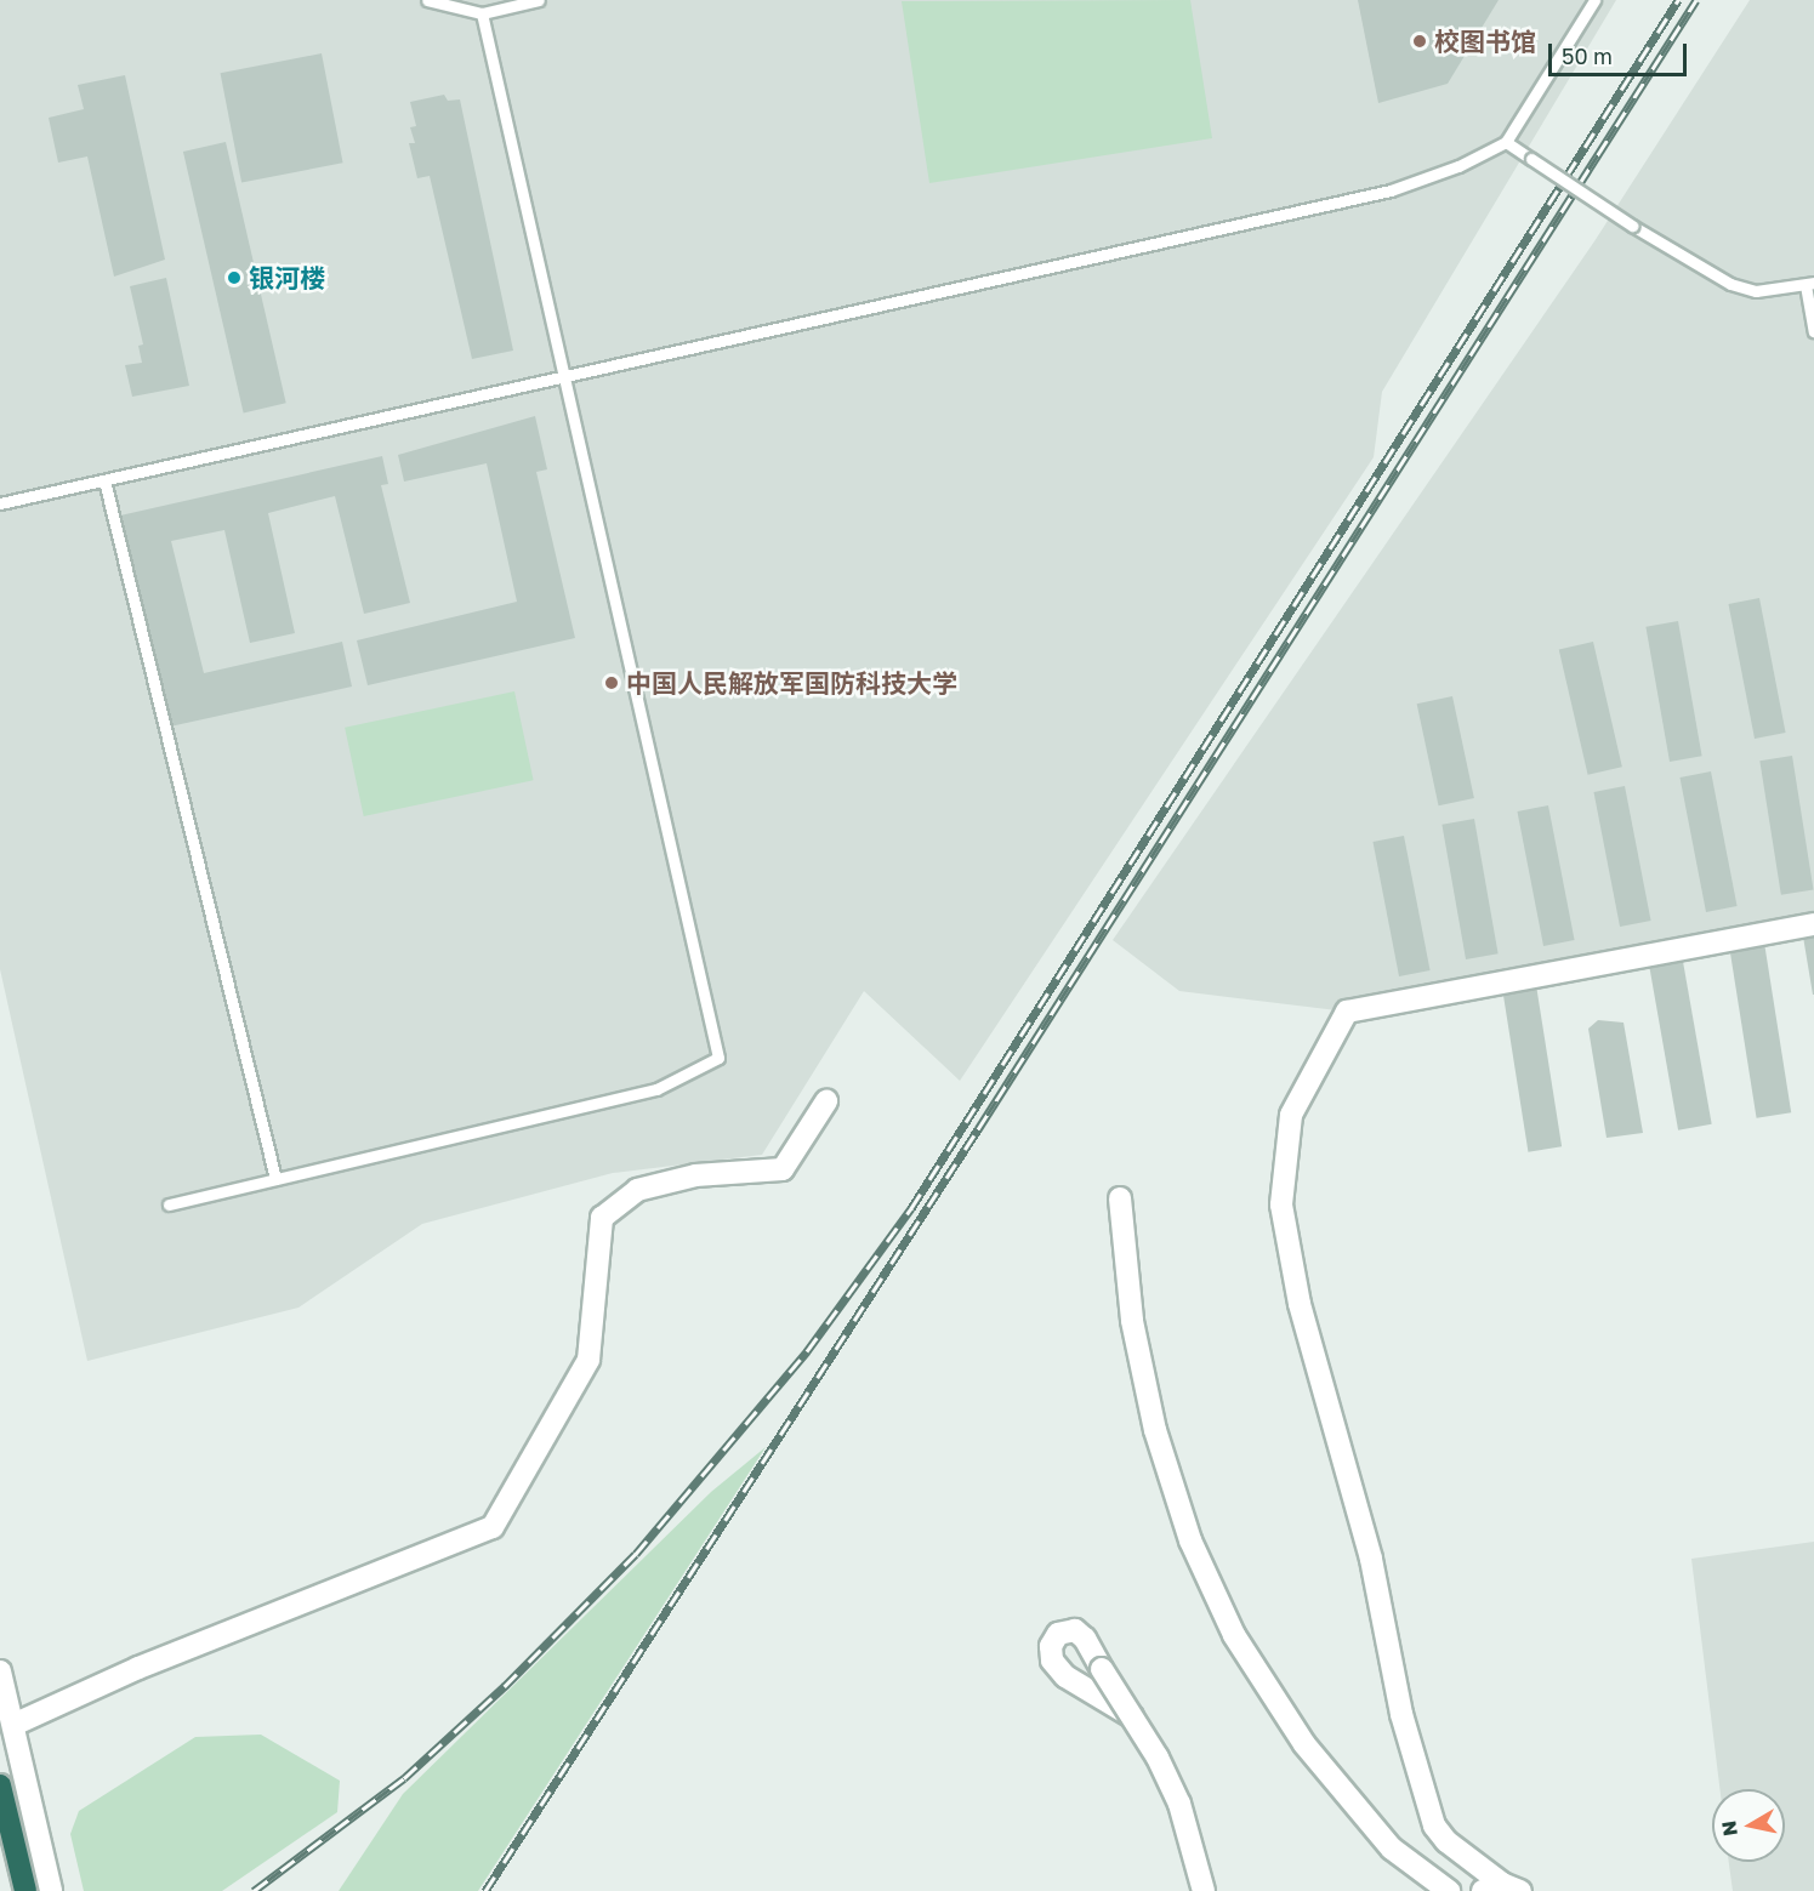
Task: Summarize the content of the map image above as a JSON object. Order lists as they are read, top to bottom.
{
  "places": ["校图书馆", "银河楼", "中国人民解放军国防科技大学"],
  "scale_bar": "50 m",
  "north": "left"
}
